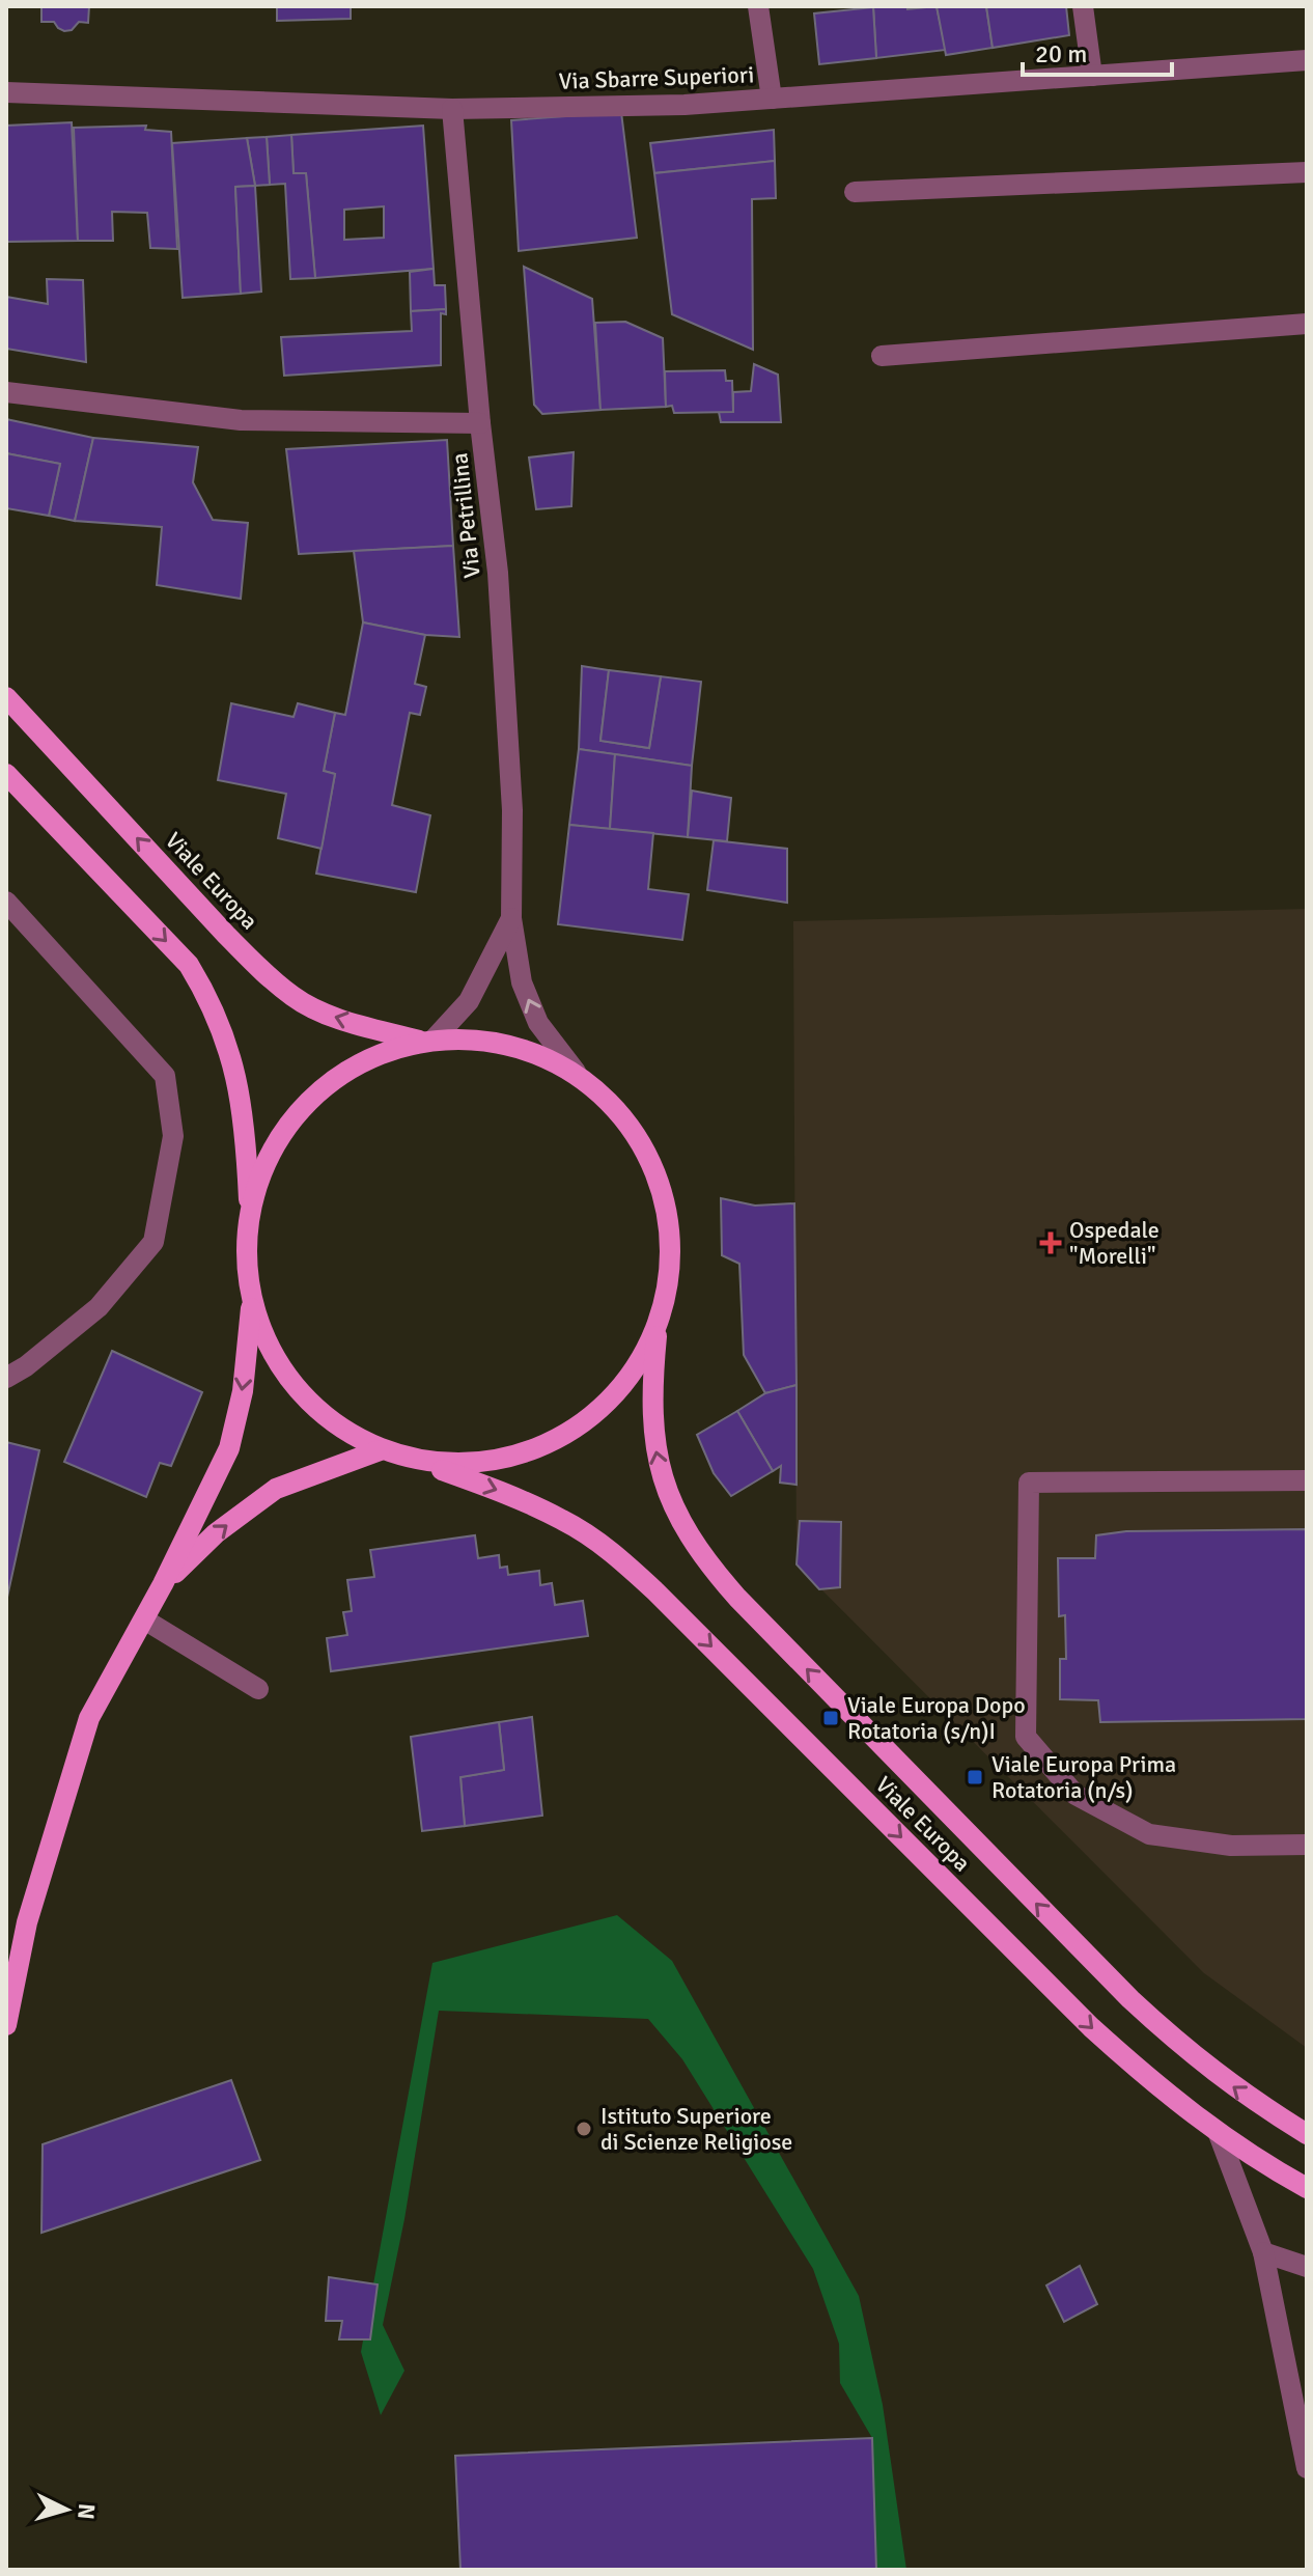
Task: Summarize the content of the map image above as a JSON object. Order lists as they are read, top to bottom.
{
  "streets": {
    "main road": ["Viale Europa"],
    "street": ["Via Sbarre Superiori", "Via Petrillina"]
  },
  "crossings": [
    ["Via Sbarre Superiori", "Via Petrillina"]
  ],
  "places": {
    "health": ["Ospedale \"Morelli\""],
    "transit": ["Viale Europa Dopo Rotatoria (s/n)I", "Viale Europa Prima Rotatoria (n/s)"],
    "other": ["Istituto Superiore di Scienze Religiose"]
  },
  "scale_bar": "20 m",
  "north": "right"
}
